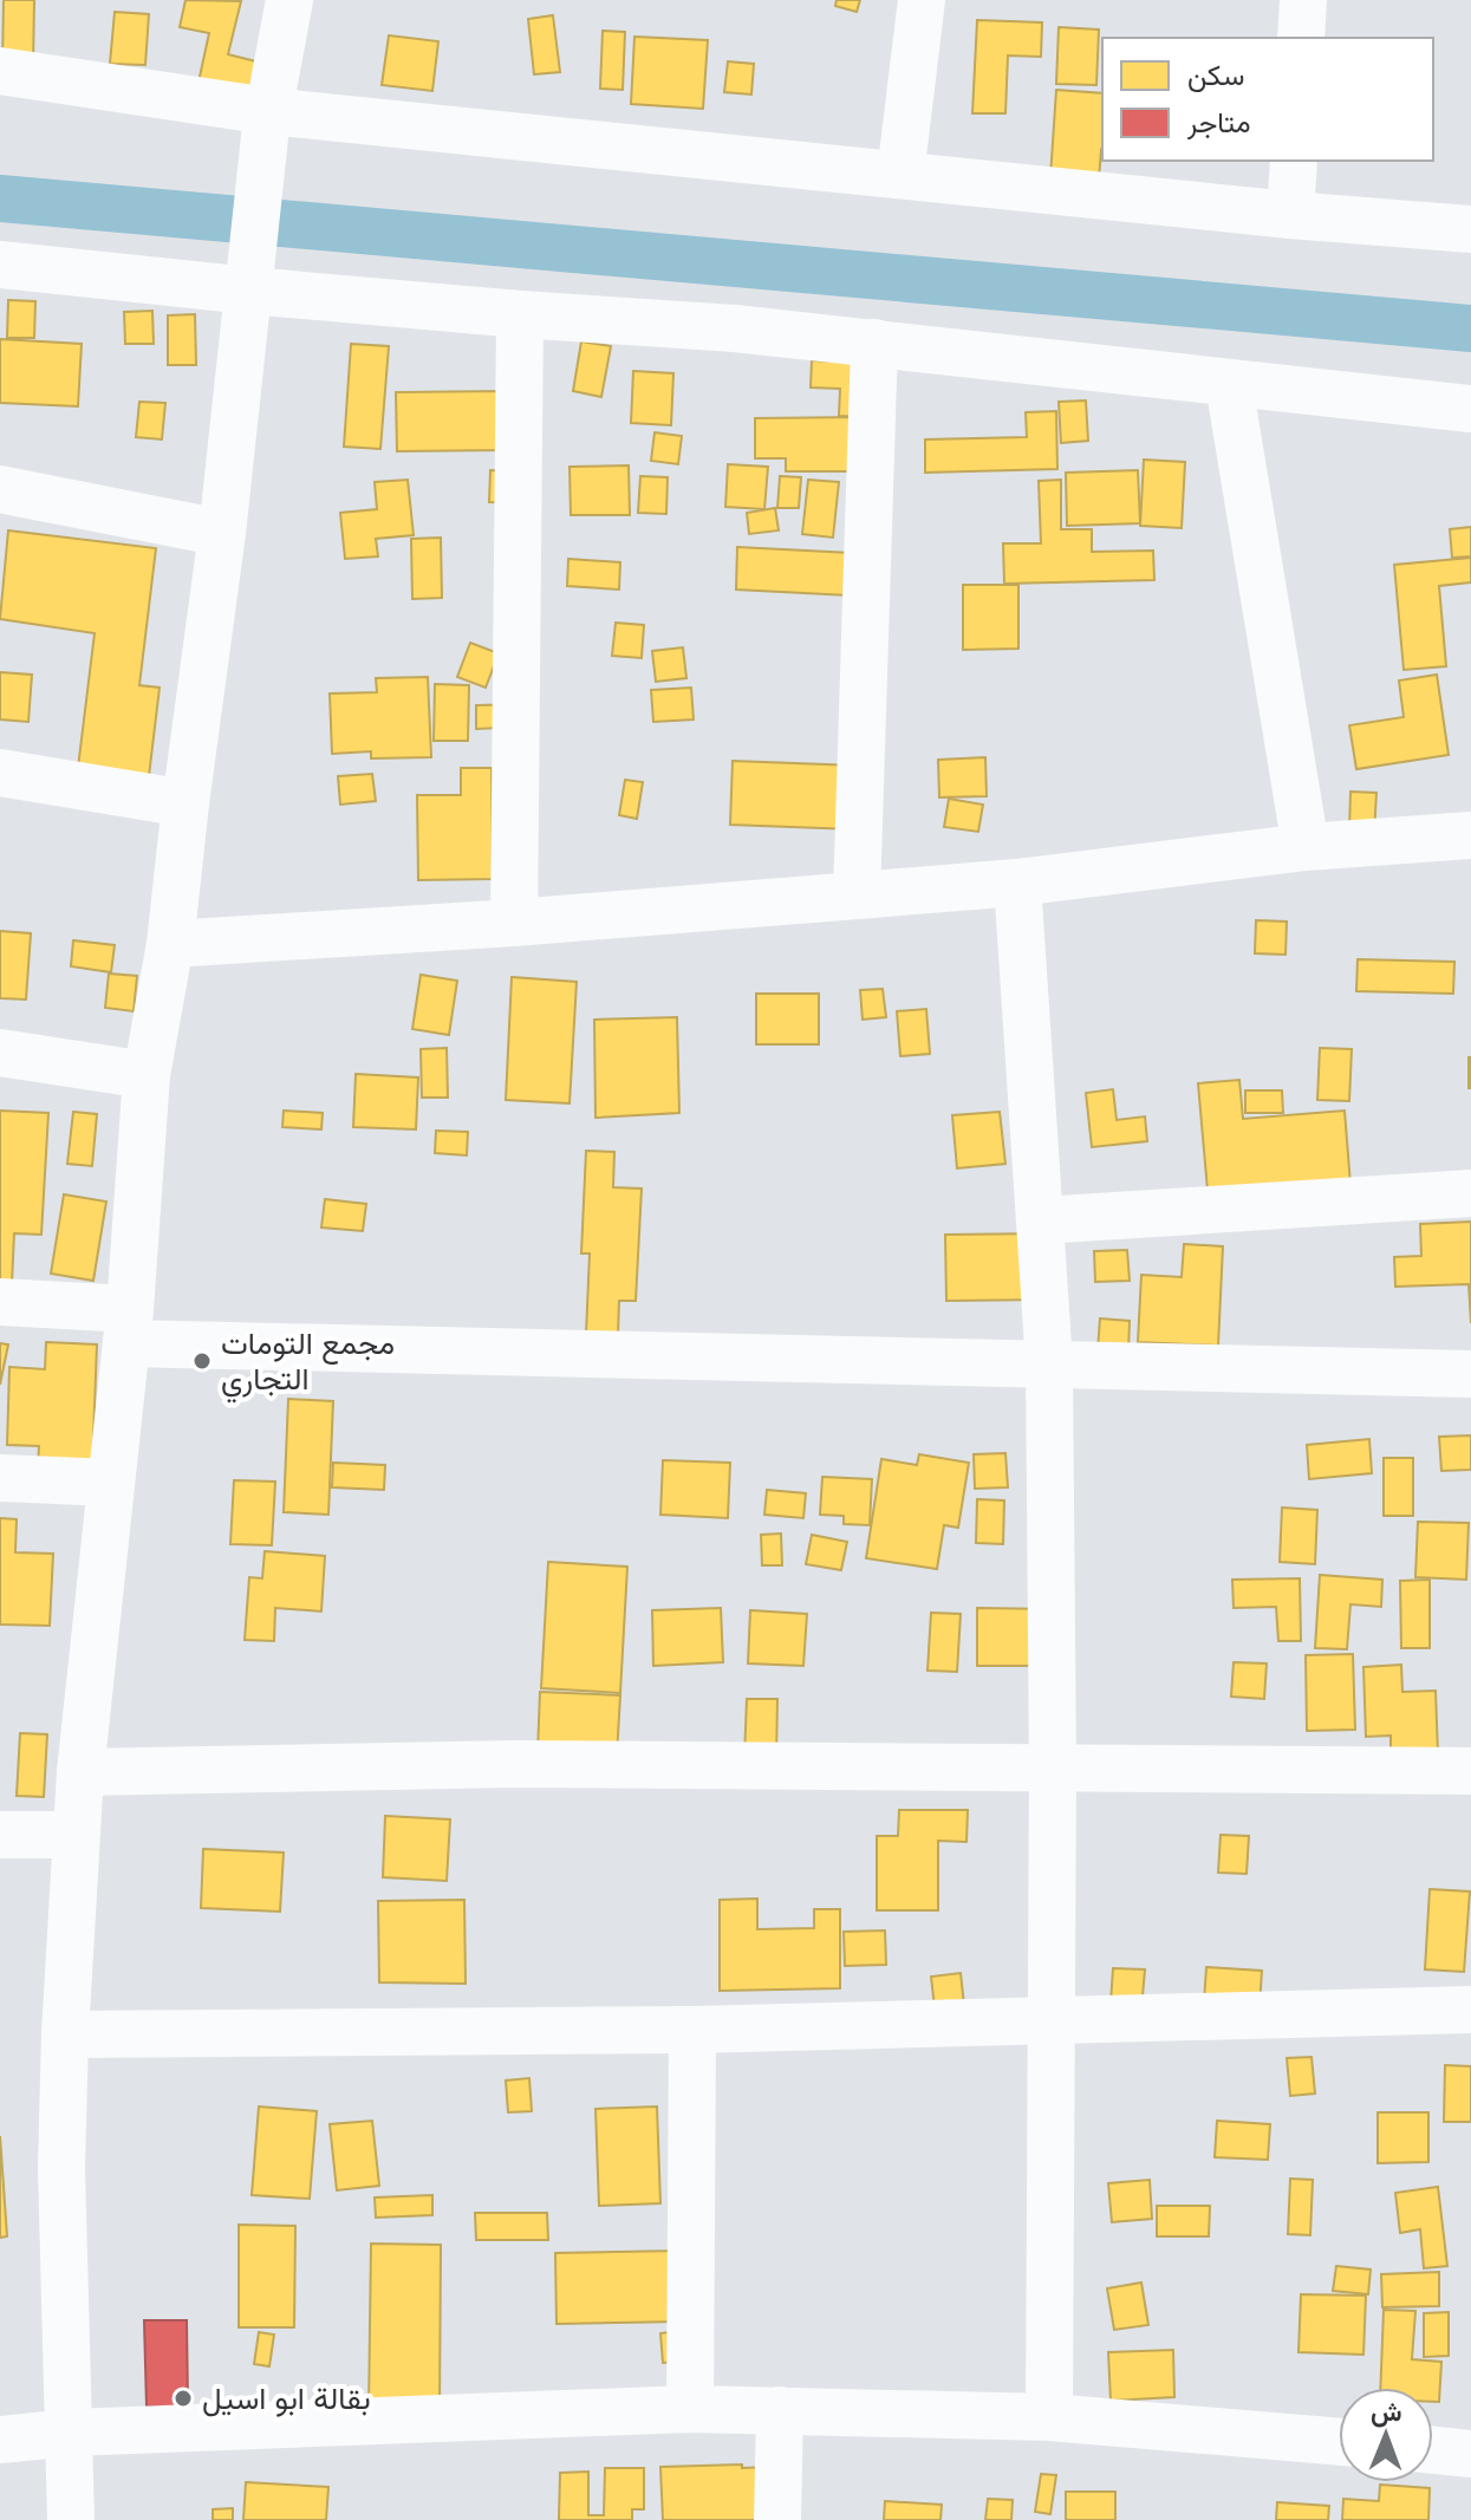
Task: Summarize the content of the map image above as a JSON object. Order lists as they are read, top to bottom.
{
  "places": ["مجمع التومات التجاري", "بقالة ابو اسيل"],
  "legend": ["سكن", "متاجر"],
  "north": "top"
}
